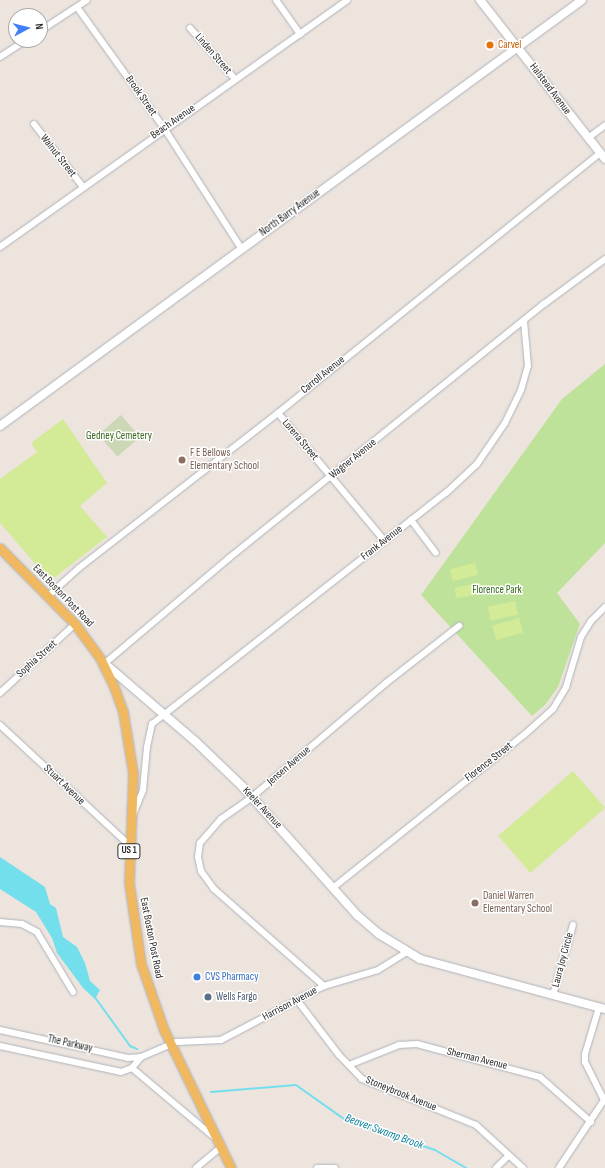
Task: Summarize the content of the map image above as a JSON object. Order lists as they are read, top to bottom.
{
  "streets": {
    "main road": ["East Boston Post Road", "US 1"],
    "street": [
      "Linden Street",
      "Halstead Avenue",
      "Brook Street",
      "Beach Avenue",
      "Walnut Street",
      "North Barry Avenue",
      "Carroll Avenue",
      "Lorena Street",
      "Wagner Avenue",
      "Frank Avenue",
      "Sophia Street",
      "Florence Street",
      "Jensen Avenue",
      "Stuart Avenue",
      "Keeler Avenue",
      "Laura Joy Circle",
      "Harrison Avenue",
      "The Parkway",
      "Sherman Avenue",
      "Stoneybrook Avenue"
    ]
  },
  "crossings": [
    ["Linden Street", "Beach Avenue"],
    ["Halstead Avenue", "North Barry Avenue"],
    ["Halstead Avenue", "Carroll Avenue"],
    ["Brook Street", "Beach Avenue"],
    ["Brook Street", "North Barry Avenue"],
    ["Beach Avenue", "Walnut Street"],
    ["Carroll Avenue", "Lorena Street"],
    ["Carroll Avenue", "East Boston Post Road"],
    ["Lorena Street", "Wagner Avenue"],
    ["Lorena Street", "Frank Avenue"],
    ["Wagner Avenue", "Frank Avenue"],
    ["Wagner Avenue", "East Boston Post Road"],
    ["Wagner Avenue", "Keeler Avenue"],
    ["Frank Avenue", "East Boston Post Road"],
    ["Frank Avenue", "Keeler Avenue"],
    ["East Boston Post Road", "Sophia Street"],
    ["East Boston Post Road", "Stuart Avenue"],
    ["East Boston Post Road", "Keeler Avenue"],
    ["East Boston Post Road", "Harrison Avenue"],
    ["East Boston Post Road", "The Parkway"],
    ["Florence Street", "Keeler Avenue"],
    ["Jensen Avenue", "Keeler Avenue"],
    ["Jensen Avenue", "Harrison Avenue"],
    ["Keeler Avenue", "Laura Joy Circle"],
    ["Keeler Avenue", "Harrison Avenue"],
    ["Harrison Avenue", "The Parkway"],
    ["Harrison Avenue", "Stoneybrook Avenue"],
    ["Sherman Avenue", "Stoneybrook Avenue"]
  ],
  "water": ["Beaver Swamp Brook"],
  "parks": ["Gedney Cemetery", "Florence Park"],
  "places": [
    "Carvel",
    "F E Bellows Elementary School",
    "Daniel Warren Elementary School",
    "CVS Pharmacy",
    "Wells Fargo"
  ],
  "north": "right"
}
